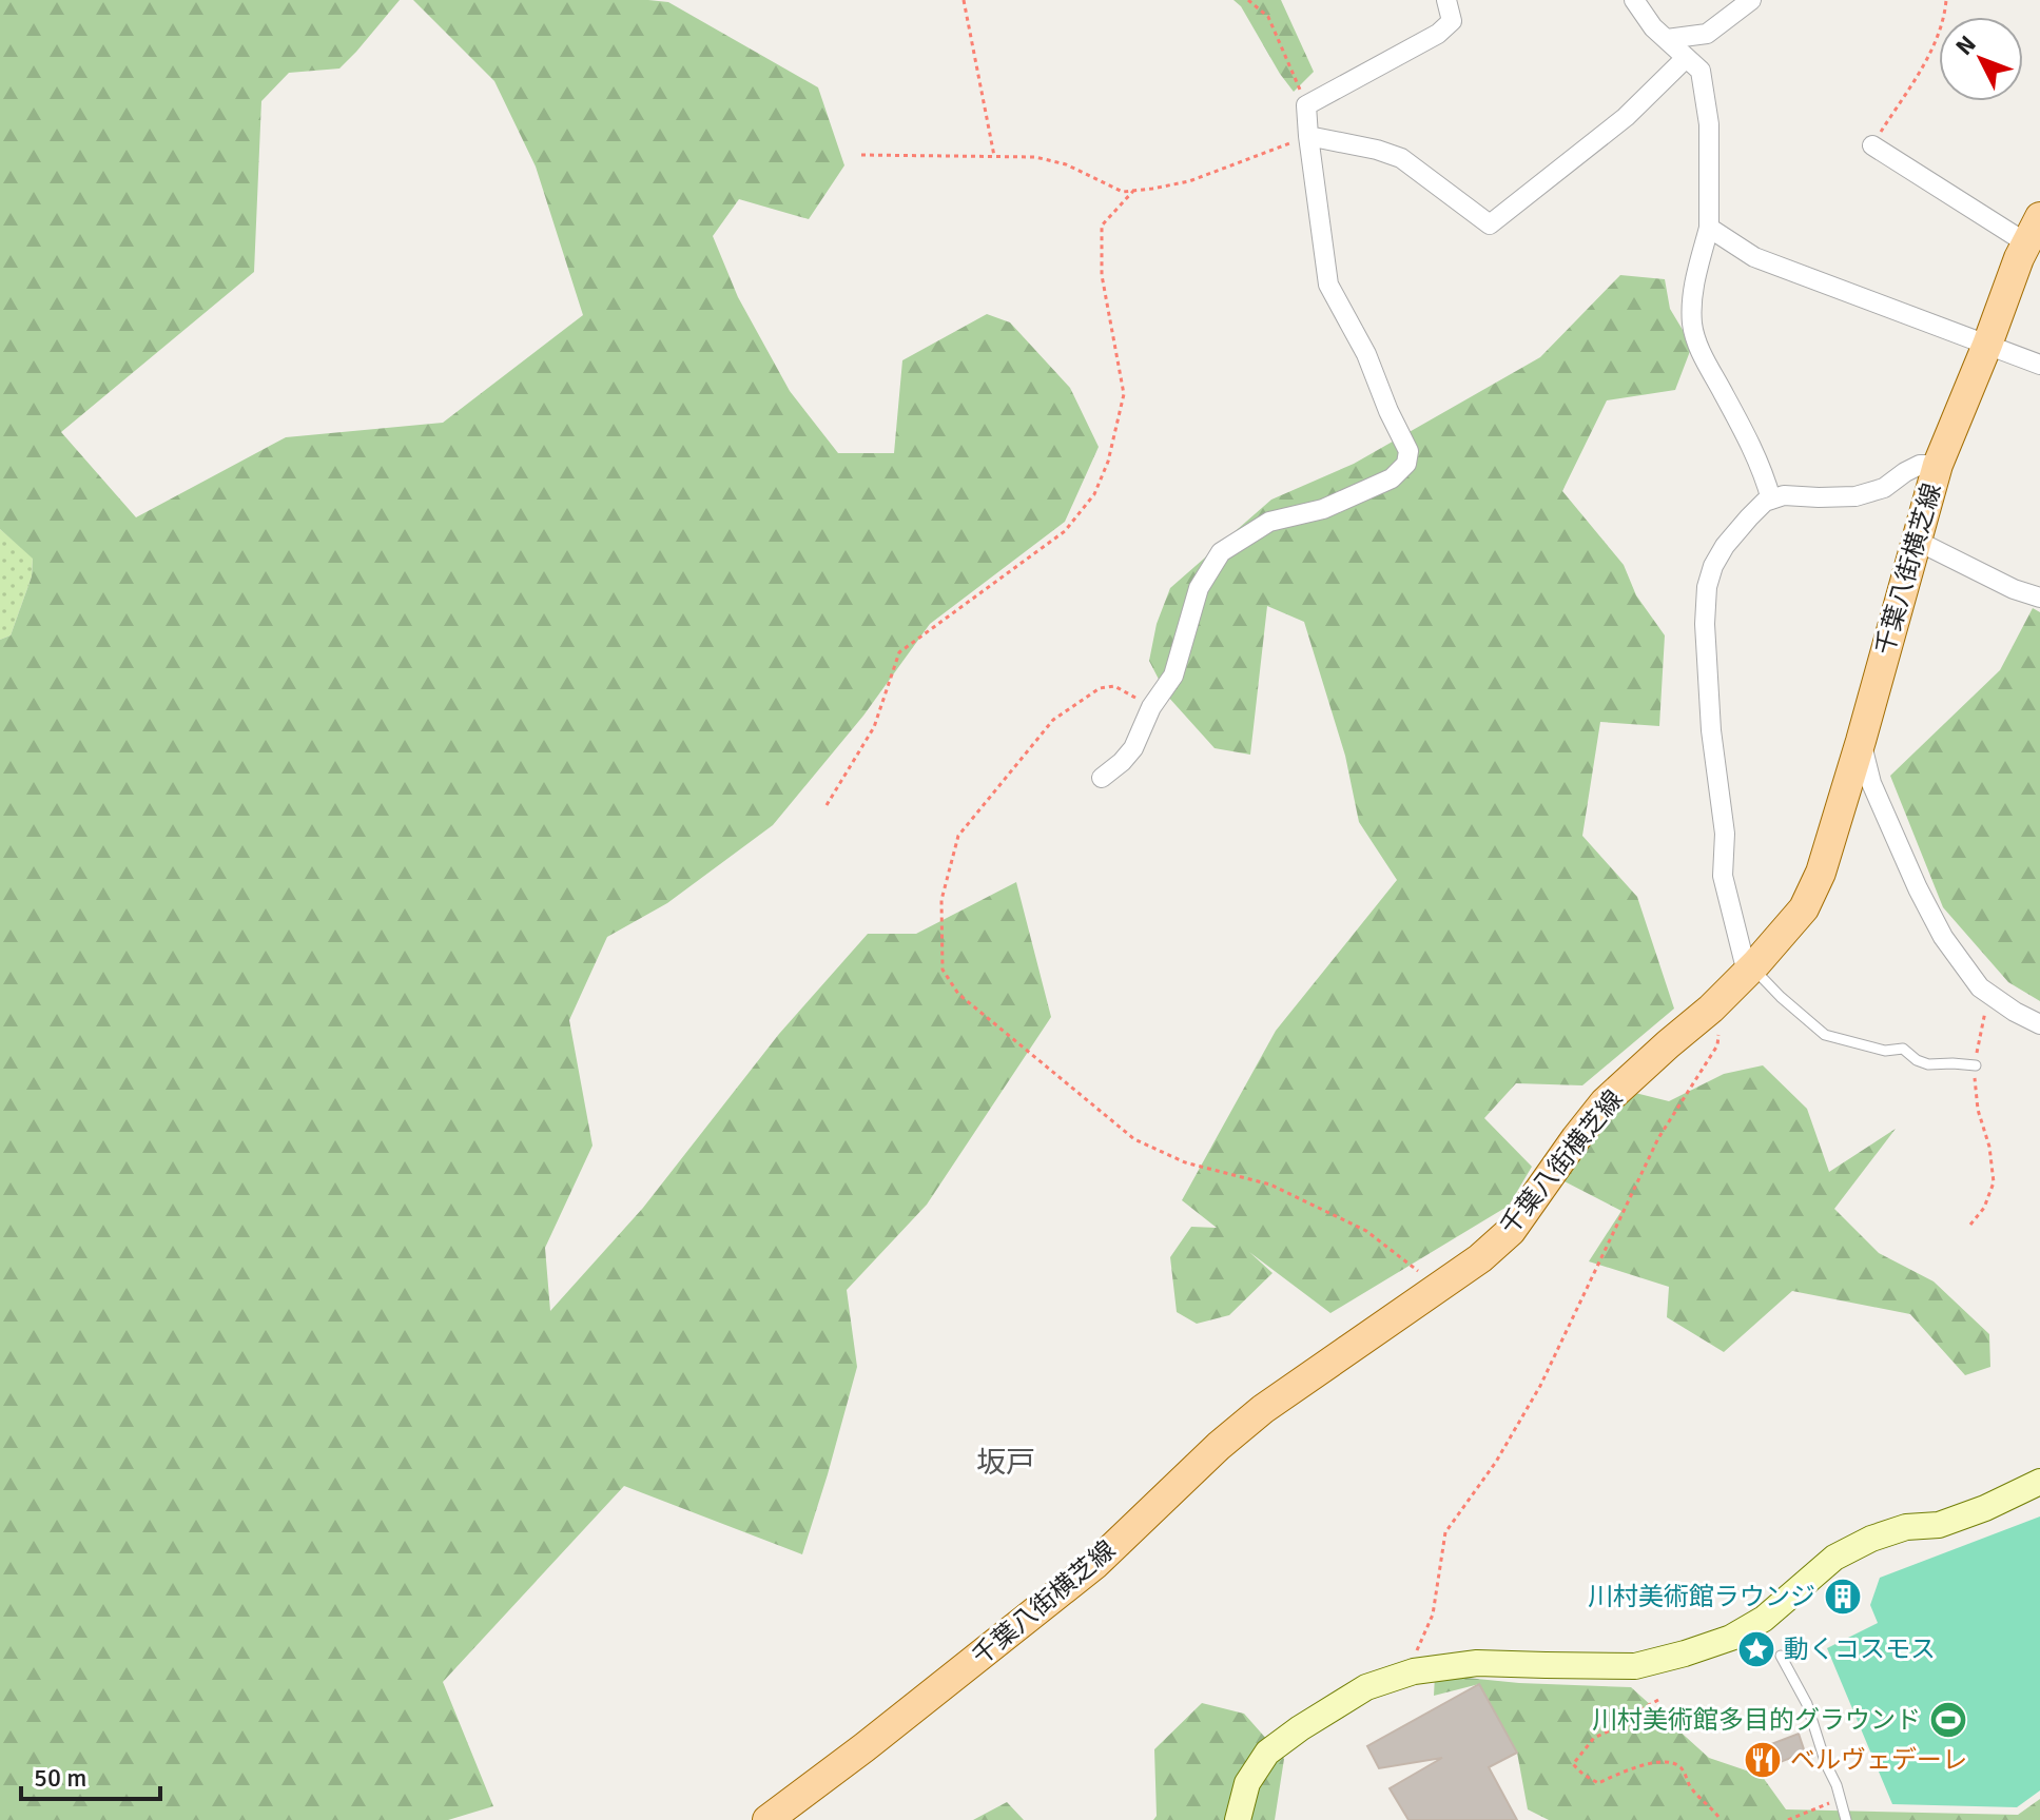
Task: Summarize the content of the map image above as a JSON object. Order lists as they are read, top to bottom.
{
  "streets": {
    "main road": ["千葉八街横芝線"]
  },
  "districts": ["坂戸"],
  "places": {
    "building": ["川村美術館ラウンジ"],
    "place": ["動くコスモス"],
    "sports": ["川村美術館多目的グラウンド"],
    "restaurant": ["ベルヴェデーレ"]
  },
  "scale_bar": "50 m",
  "north": "top left"
}
